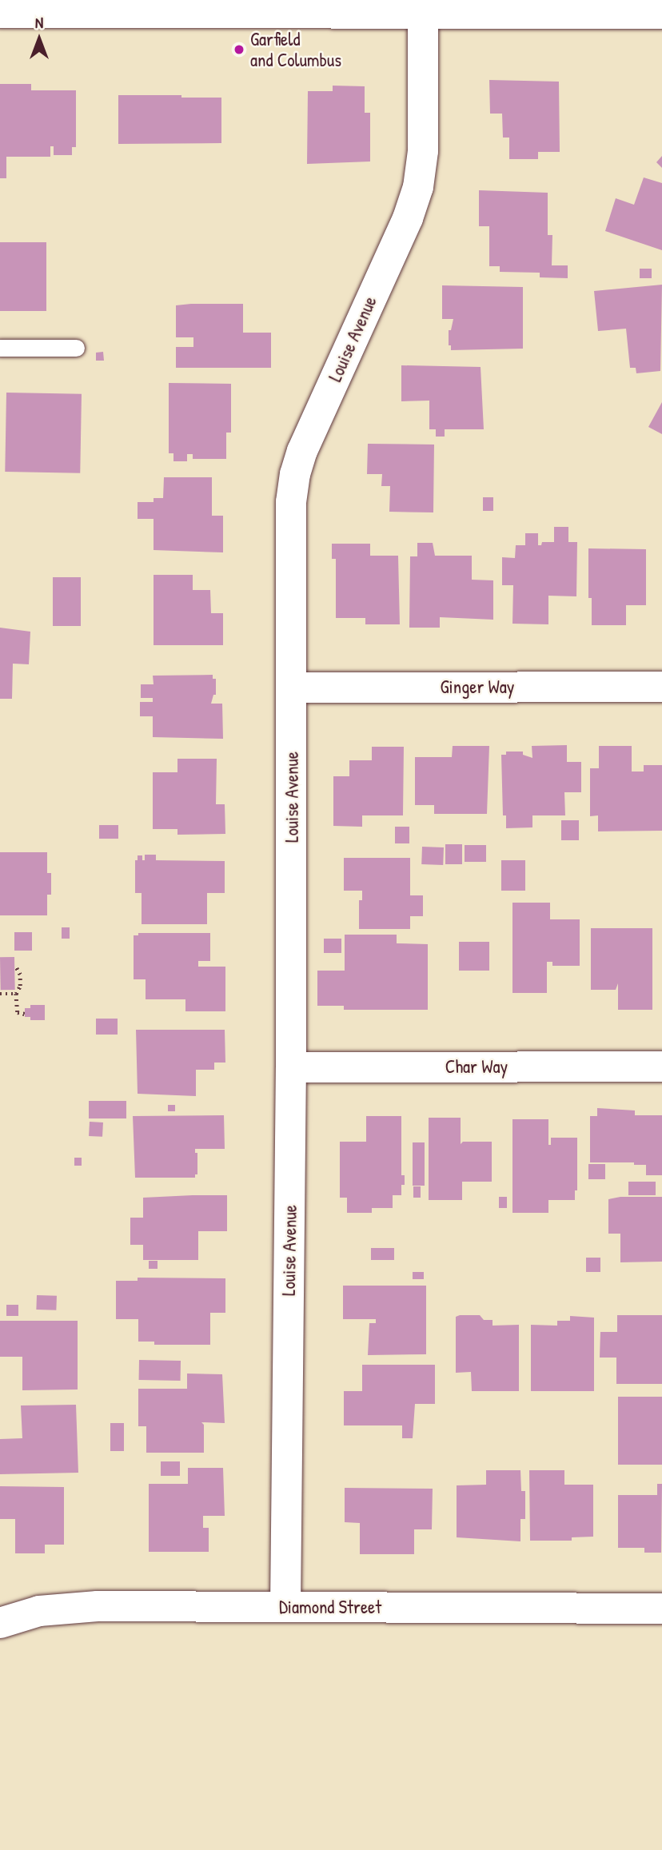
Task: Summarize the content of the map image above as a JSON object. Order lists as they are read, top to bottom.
{
  "streets": {
    "street": [
      "Louise Avenue",
      "Ginger Way",
      "Char Way",
      "Diamond Street"
    ]
  },
  "crossings": [
    ["Louise Avenue", "Ginger Way"],
    ["Louise Avenue", "Char Way"],
    ["Louise Avenue", "Diamond Street"]
  ],
  "places": ["Garfield and Columbus"],
  "north": "top"
}
